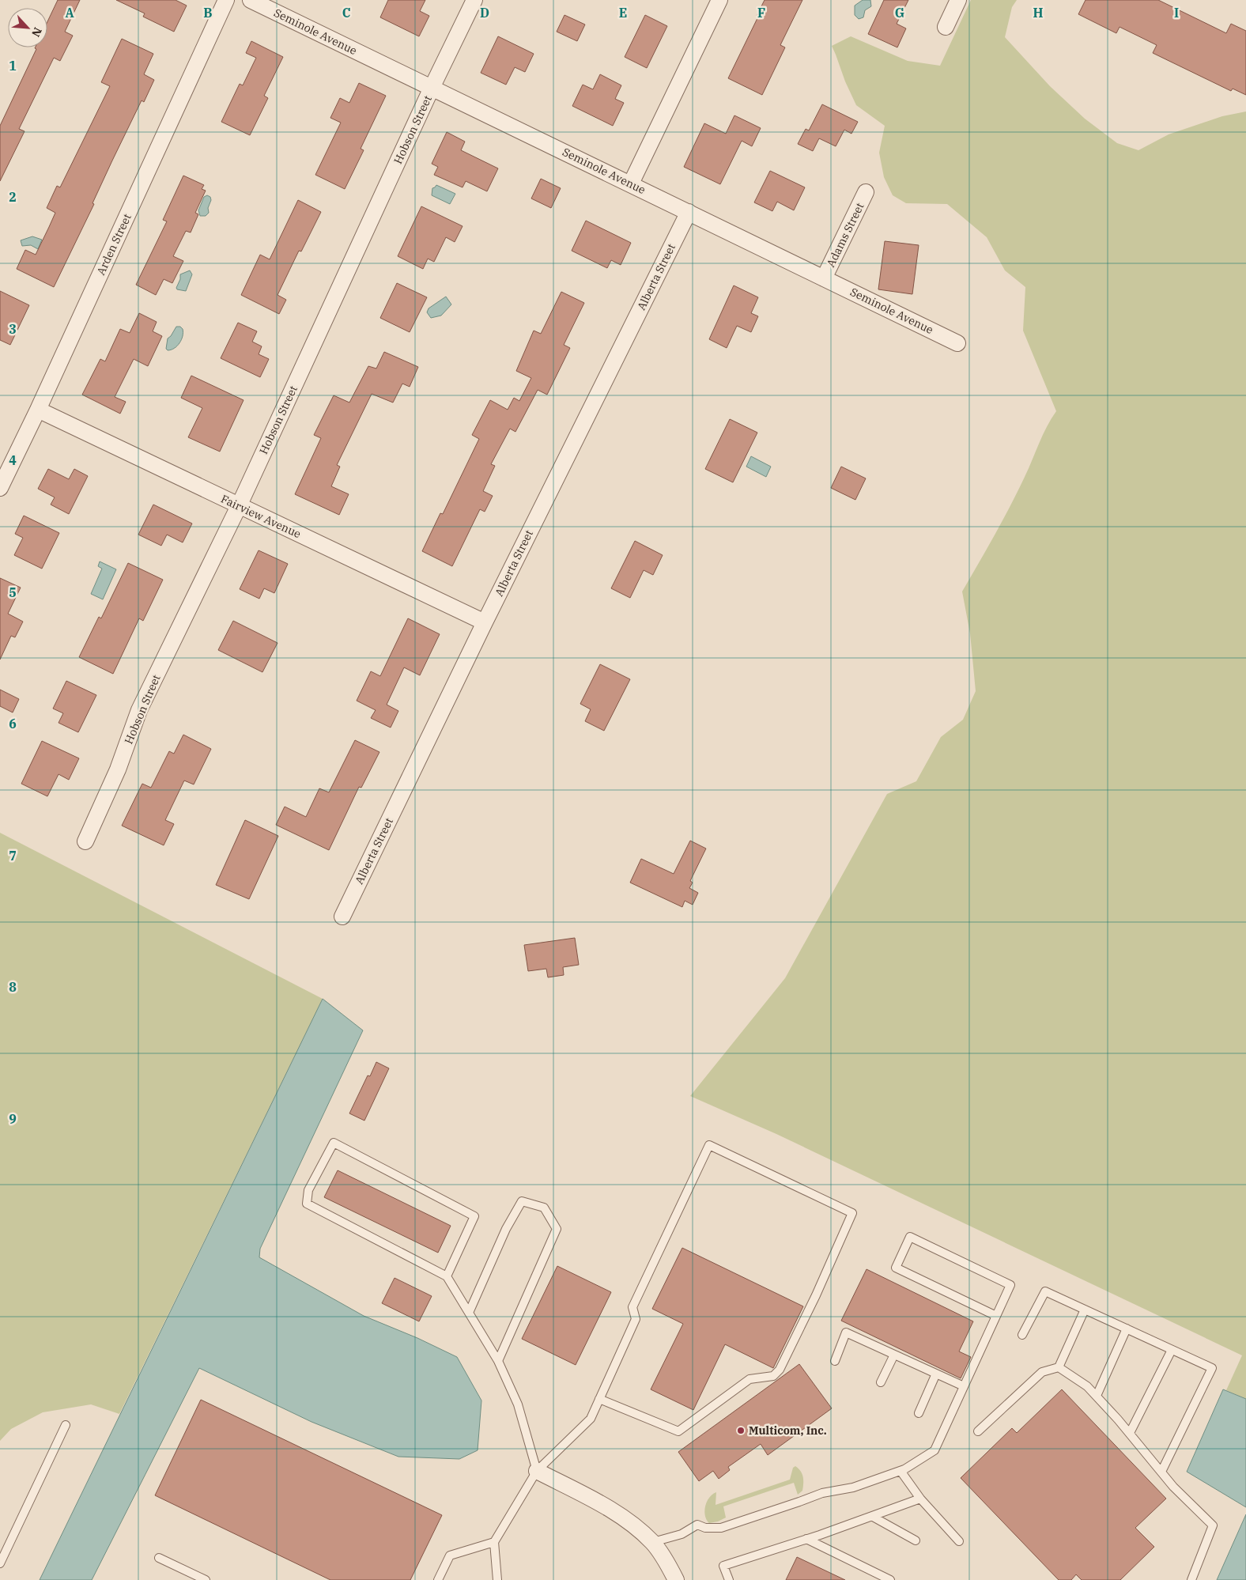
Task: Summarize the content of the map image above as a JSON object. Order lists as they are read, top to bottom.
{
  "streets": {
    "street": [
      "Seminole Avenue",
      "Hobson Street",
      "Adams Street",
      "Arden Street",
      "Alberta Street",
      "Fairview Avenue"
    ]
  },
  "crossings": [
    ["Seminole Avenue", "Hobson Street"],
    ["Seminole Avenue", "Adams Street"],
    ["Seminole Avenue", "Alberta Street"],
    ["Hobson Street", "Fairview Avenue"],
    ["Arden Street", "Fairview Avenue"],
    ["Alberta Street", "Fairview Avenue"]
  ],
  "places": ["Multicom, Inc."],
  "north": "bottom right",
  "grid": {
    "columns": [
      "A",
      "B",
      "C",
      "D",
      "E",
      "F",
      "G",
      "H",
      "I"
    ],
    "rows": [
      "1",
      "2",
      "3",
      "4",
      "5",
      "6",
      "7",
      "8",
      "9"
    ]
  }
}
